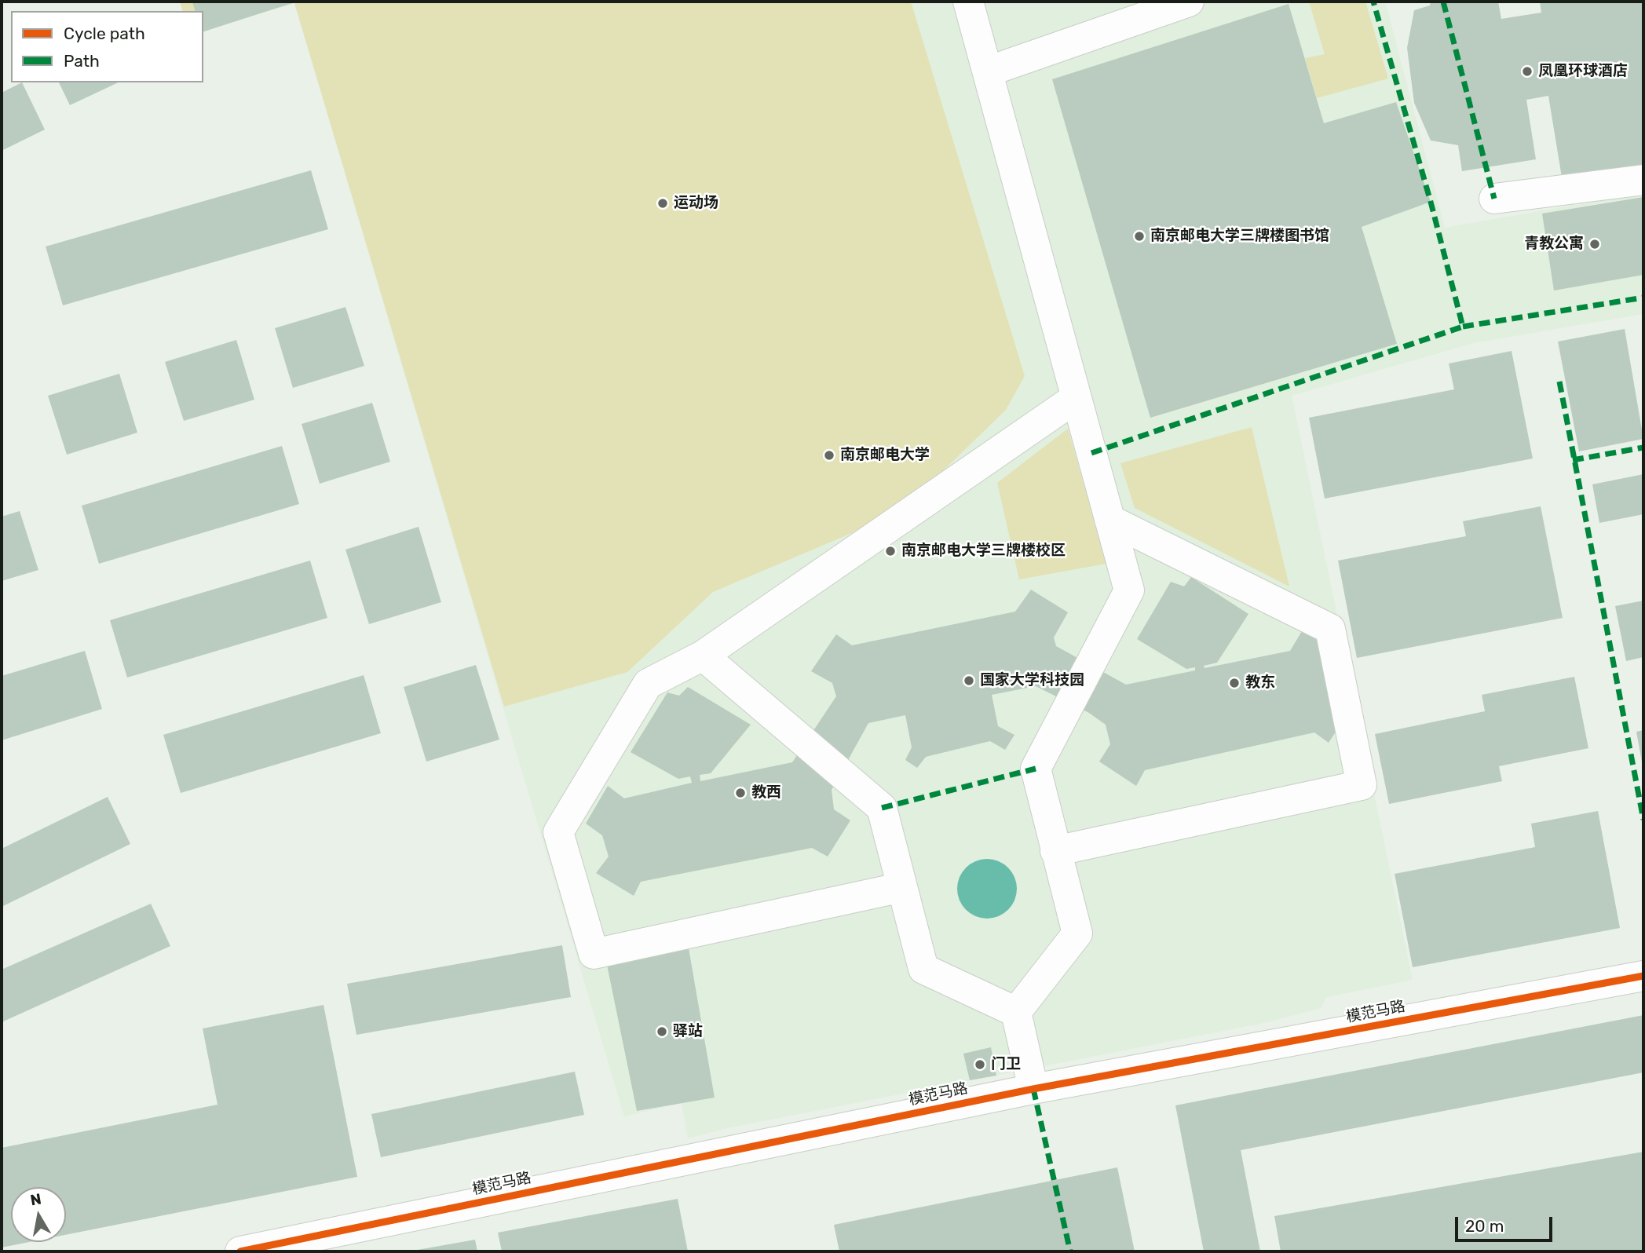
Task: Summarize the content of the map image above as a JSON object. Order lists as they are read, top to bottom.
{
  "streets": {
    "street": ["模范马路"]
  },
  "places": [
    "凤凰环球酒店",
    "运动场",
    "南京邮电大学三牌楼图书馆",
    "青教公寓",
    "南京邮电大学",
    "南京邮电大学三牌楼校区",
    "国家大学科技园",
    "教东",
    "教西",
    "驿站",
    "门卫"
  ],
  "legend": ["Cycle path", "Path"],
  "scale_bar": "20 m",
  "north": "top"
}
